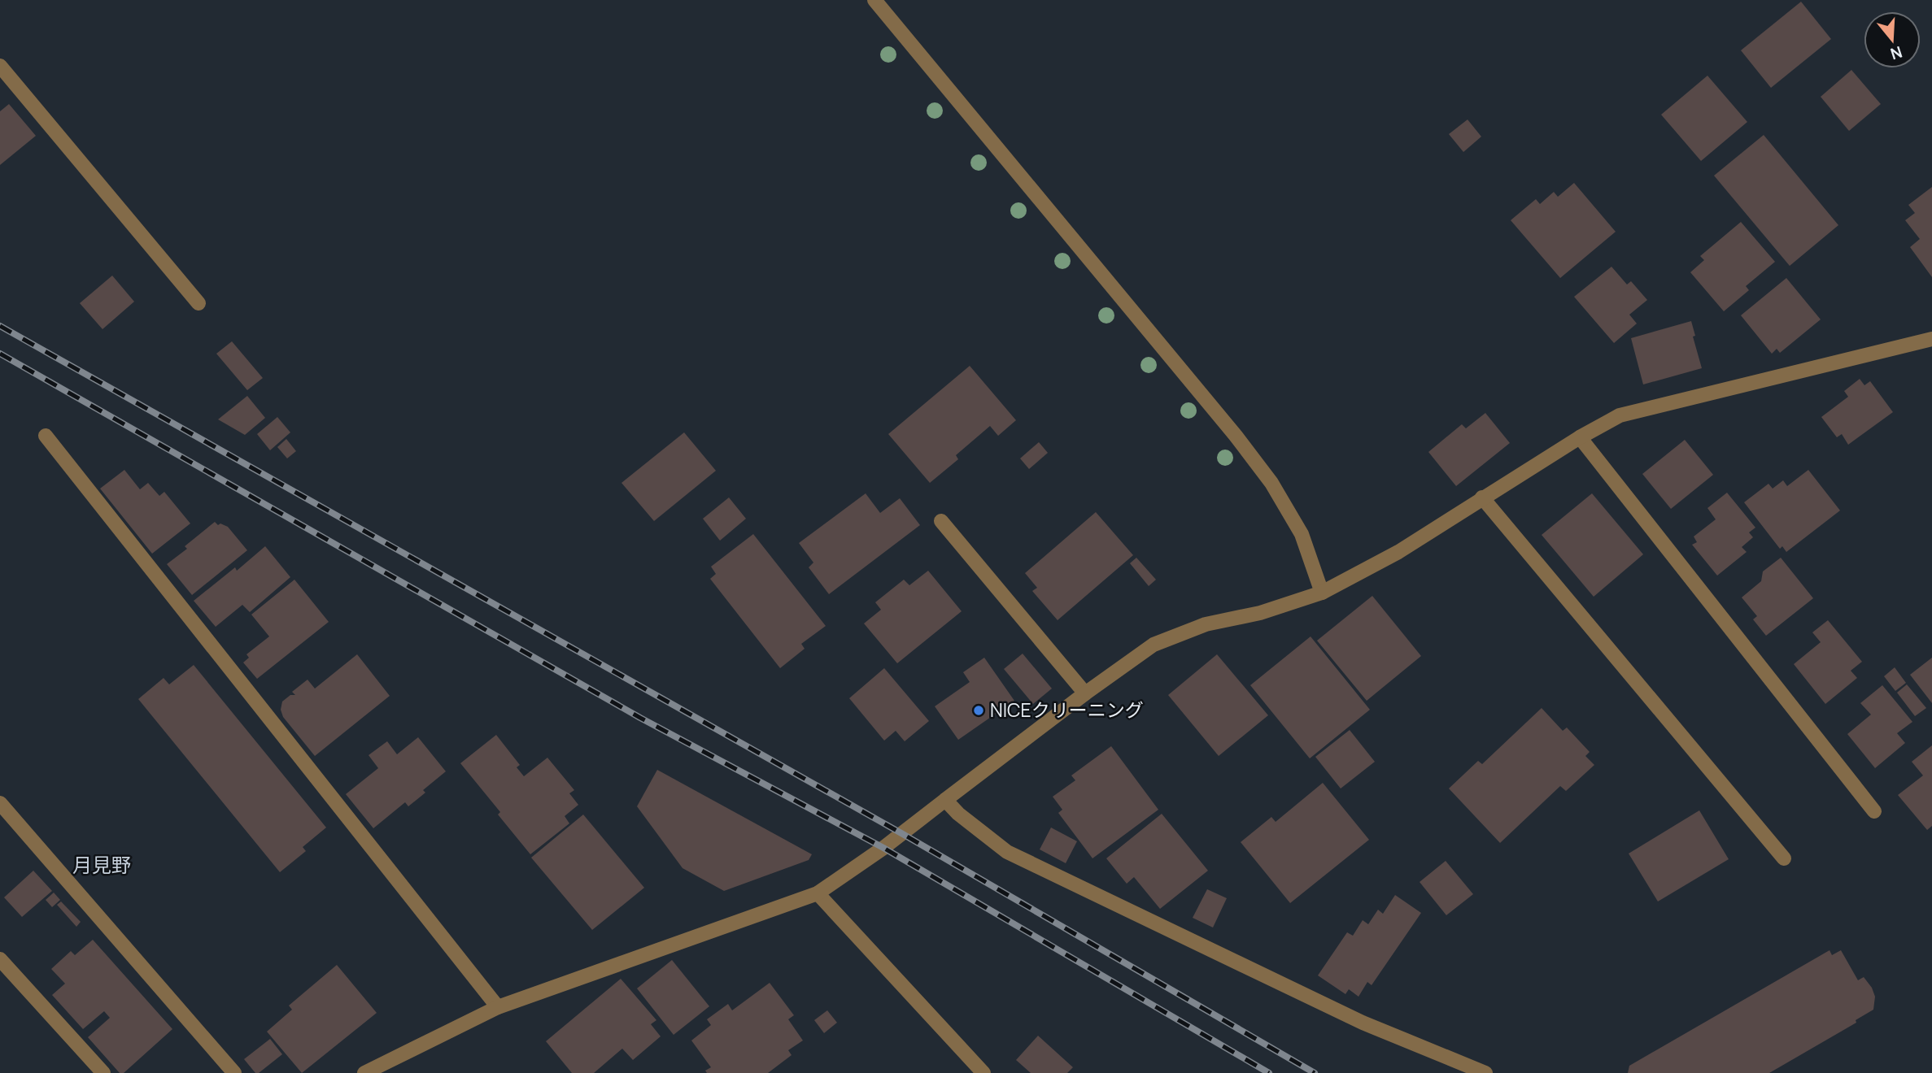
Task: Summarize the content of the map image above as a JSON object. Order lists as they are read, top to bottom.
{
  "districts": ["月見野"],
  "places": ["NICEクリーニング"],
  "north": "bottom"
}
